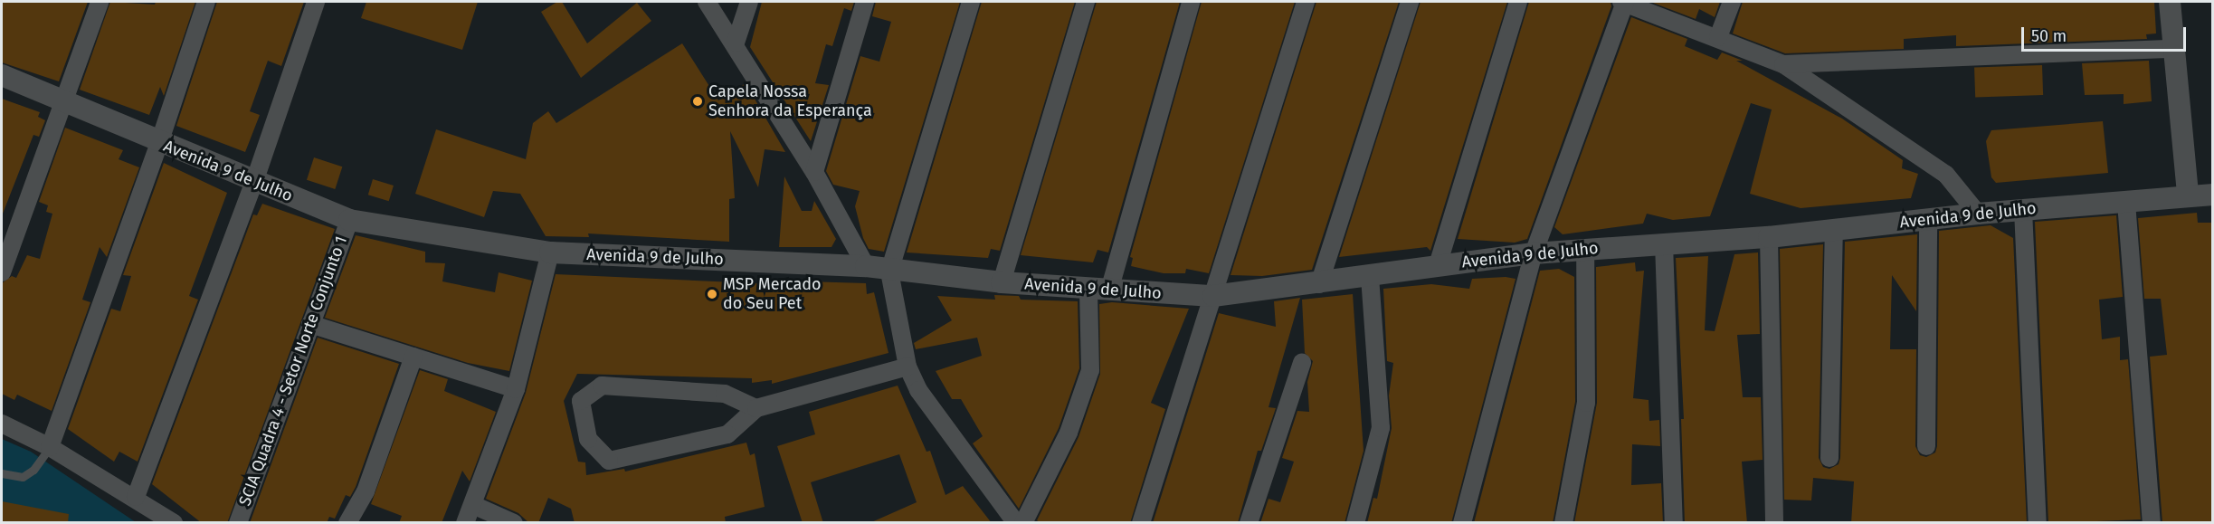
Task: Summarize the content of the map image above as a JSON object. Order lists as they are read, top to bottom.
{
  "streets": {
    "street": ["Avenida 9 de Julho", "SCIA Quadra 4 - Setor Norte Conjunto 1"]
  },
  "crossings": [
    ["Avenida 9 de Julho", "SCIA Quadra 4 - Setor Norte Conjunto 1"]
  ],
  "places": ["Capela Nossa Senhora da Esperança", "MSP Mercado do Seu Pet"],
  "scale_bar": "50 m"
}
